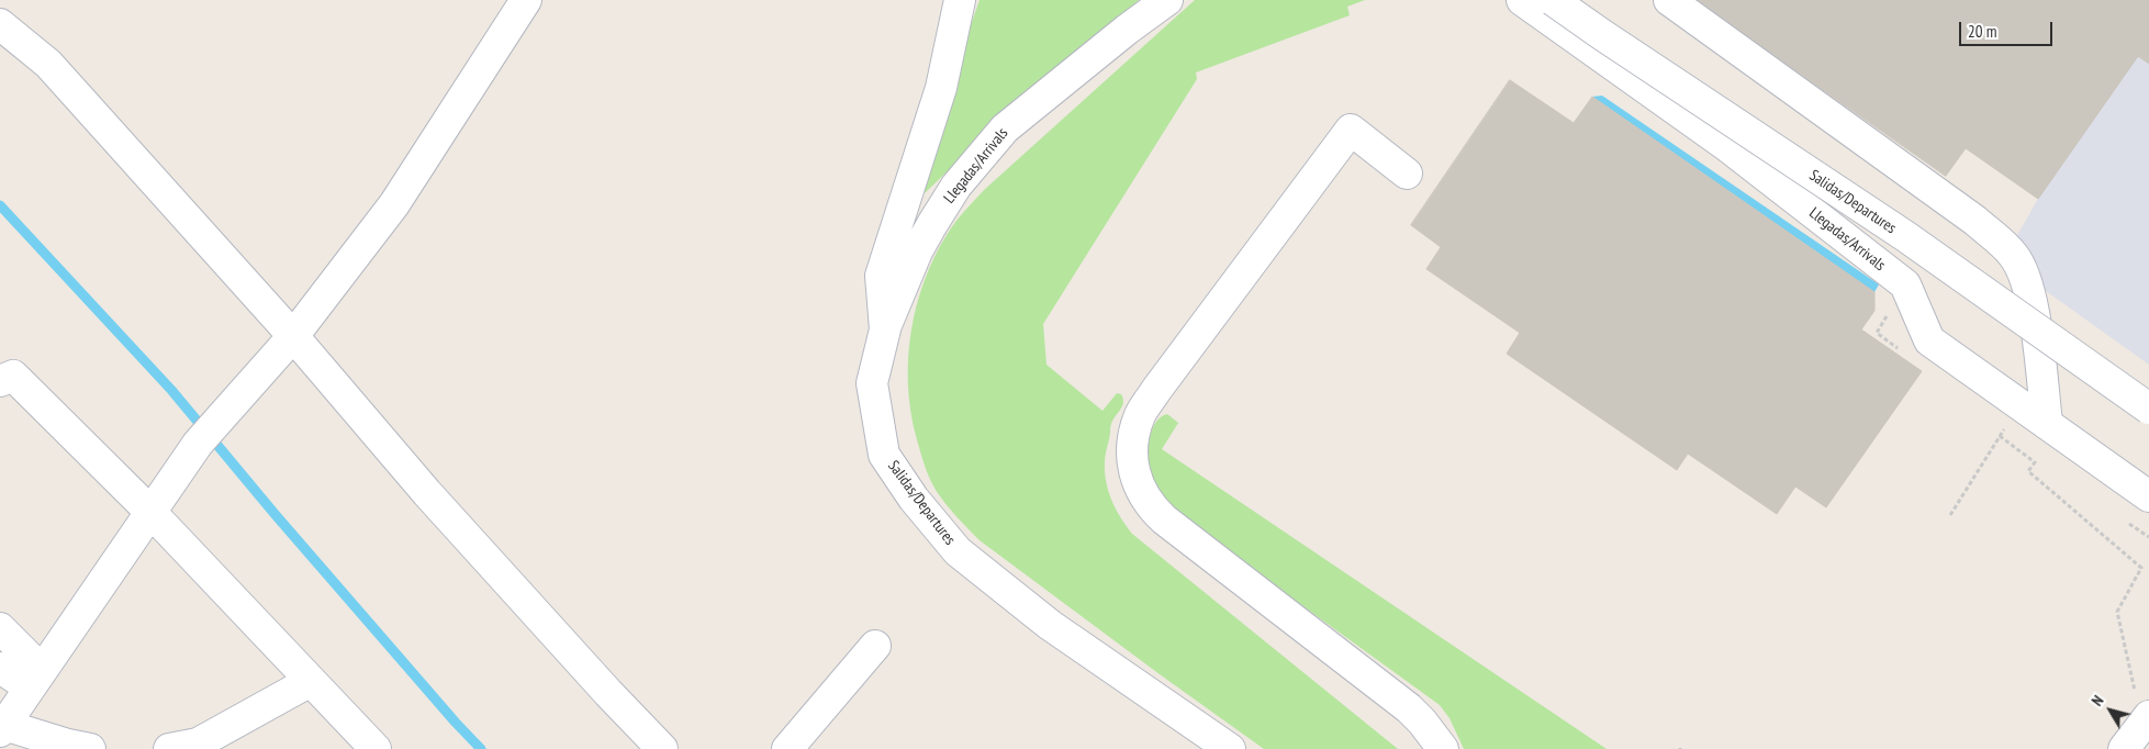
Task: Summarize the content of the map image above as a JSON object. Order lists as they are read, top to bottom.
{
  "streets": {
    "lane": ["Llegadas/Arrivals", "Salidas/Departures"]
  },
  "crossings": [
    ["Llegadas/Arrivals", "Salidas/Departures"]
  ],
  "scale_bar": "20 m",
  "north": "top left"
}
